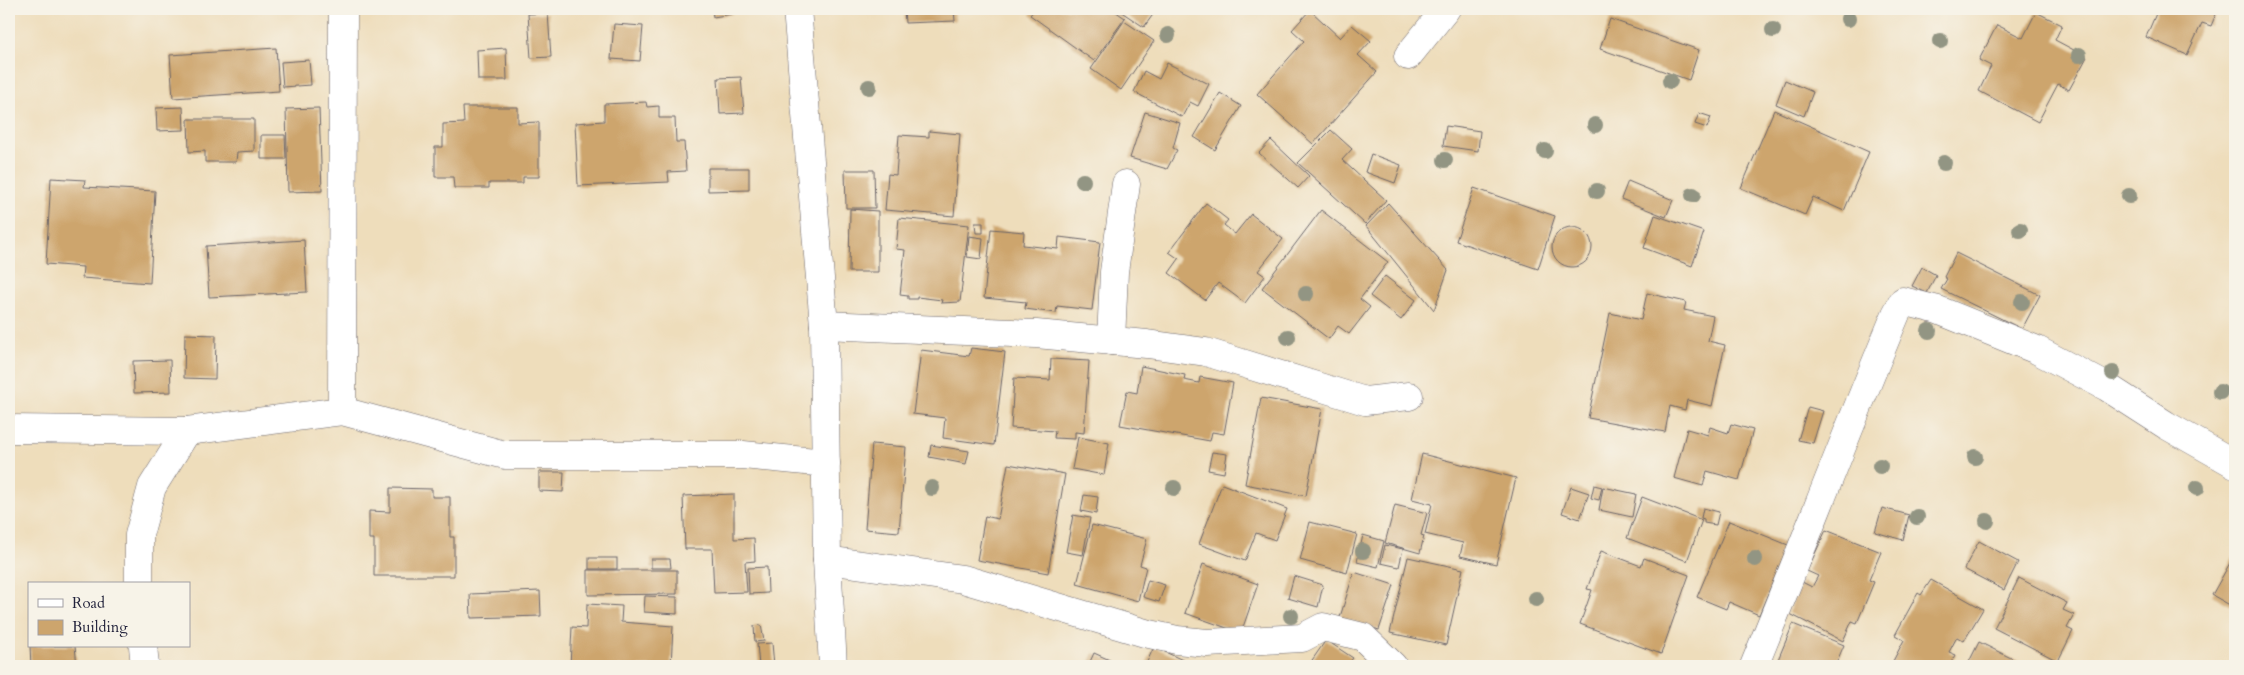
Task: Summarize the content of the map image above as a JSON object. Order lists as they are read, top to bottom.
{
  "legend": ["Road", "Building"]
}
